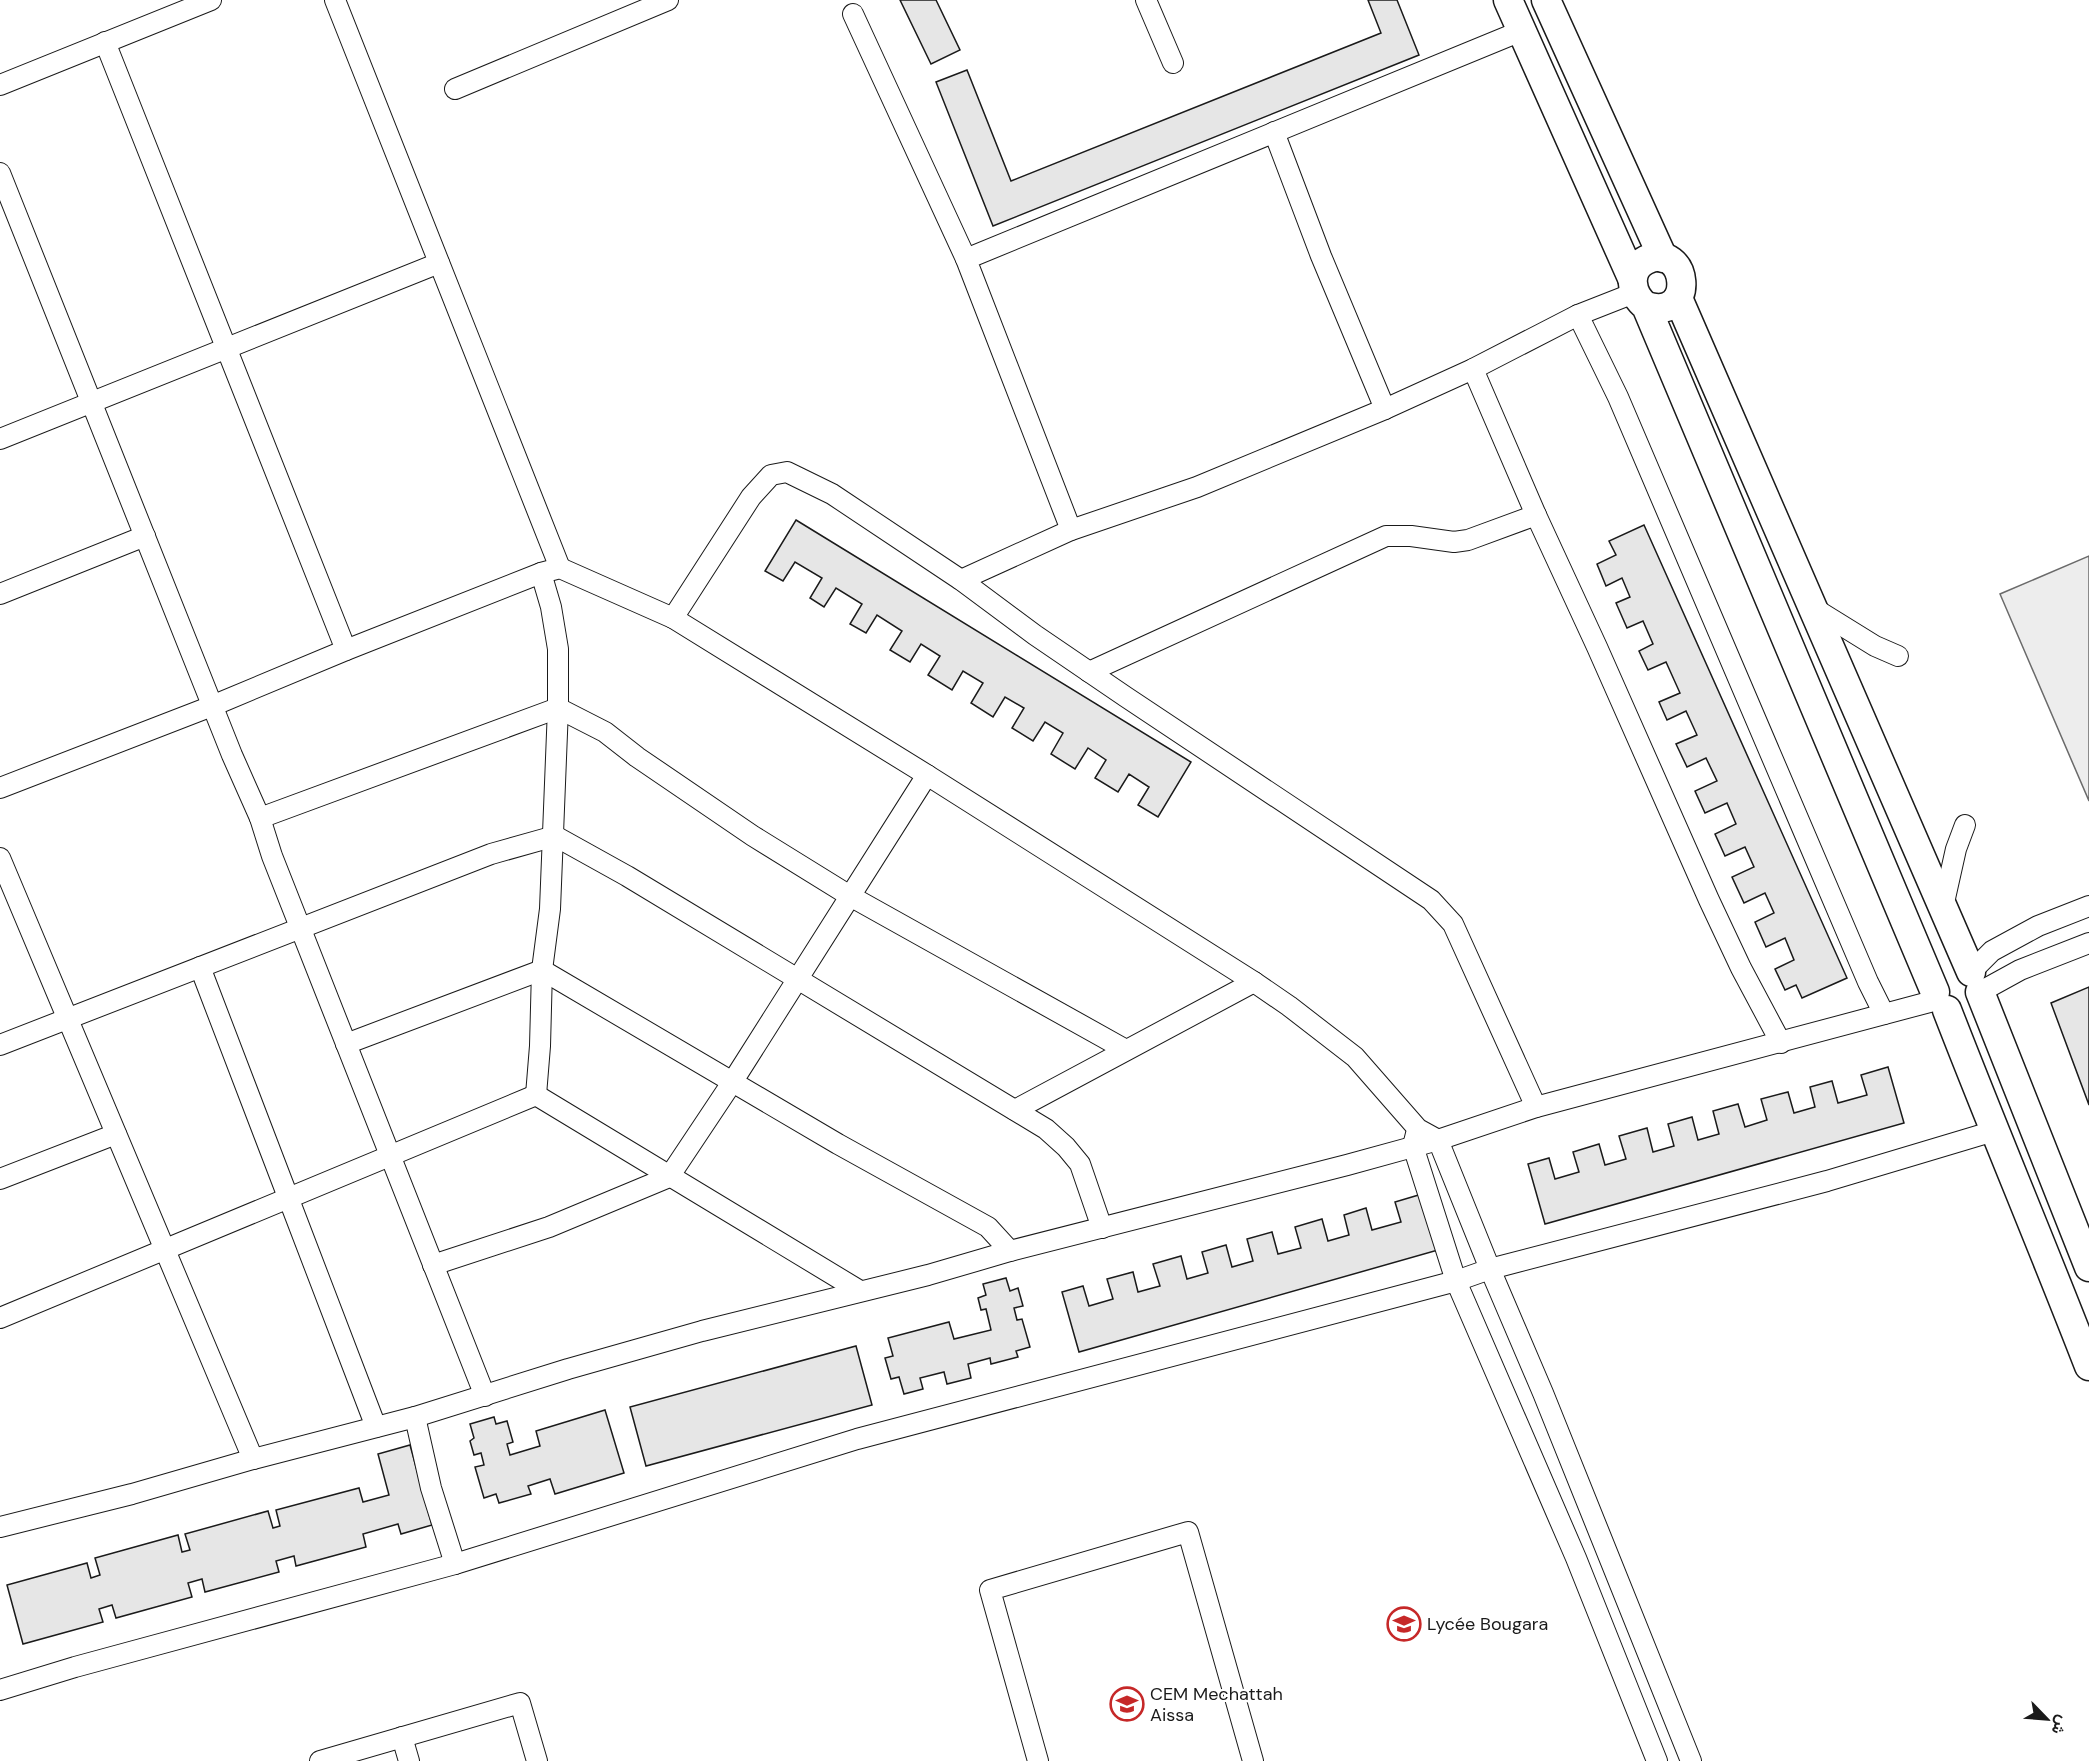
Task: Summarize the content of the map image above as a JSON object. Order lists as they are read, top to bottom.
{
  "places": {
    "school or university": ["Lycée Bougara", "CEM Mechattah Aissa"]
  },
  "north": "bottom right"
}
